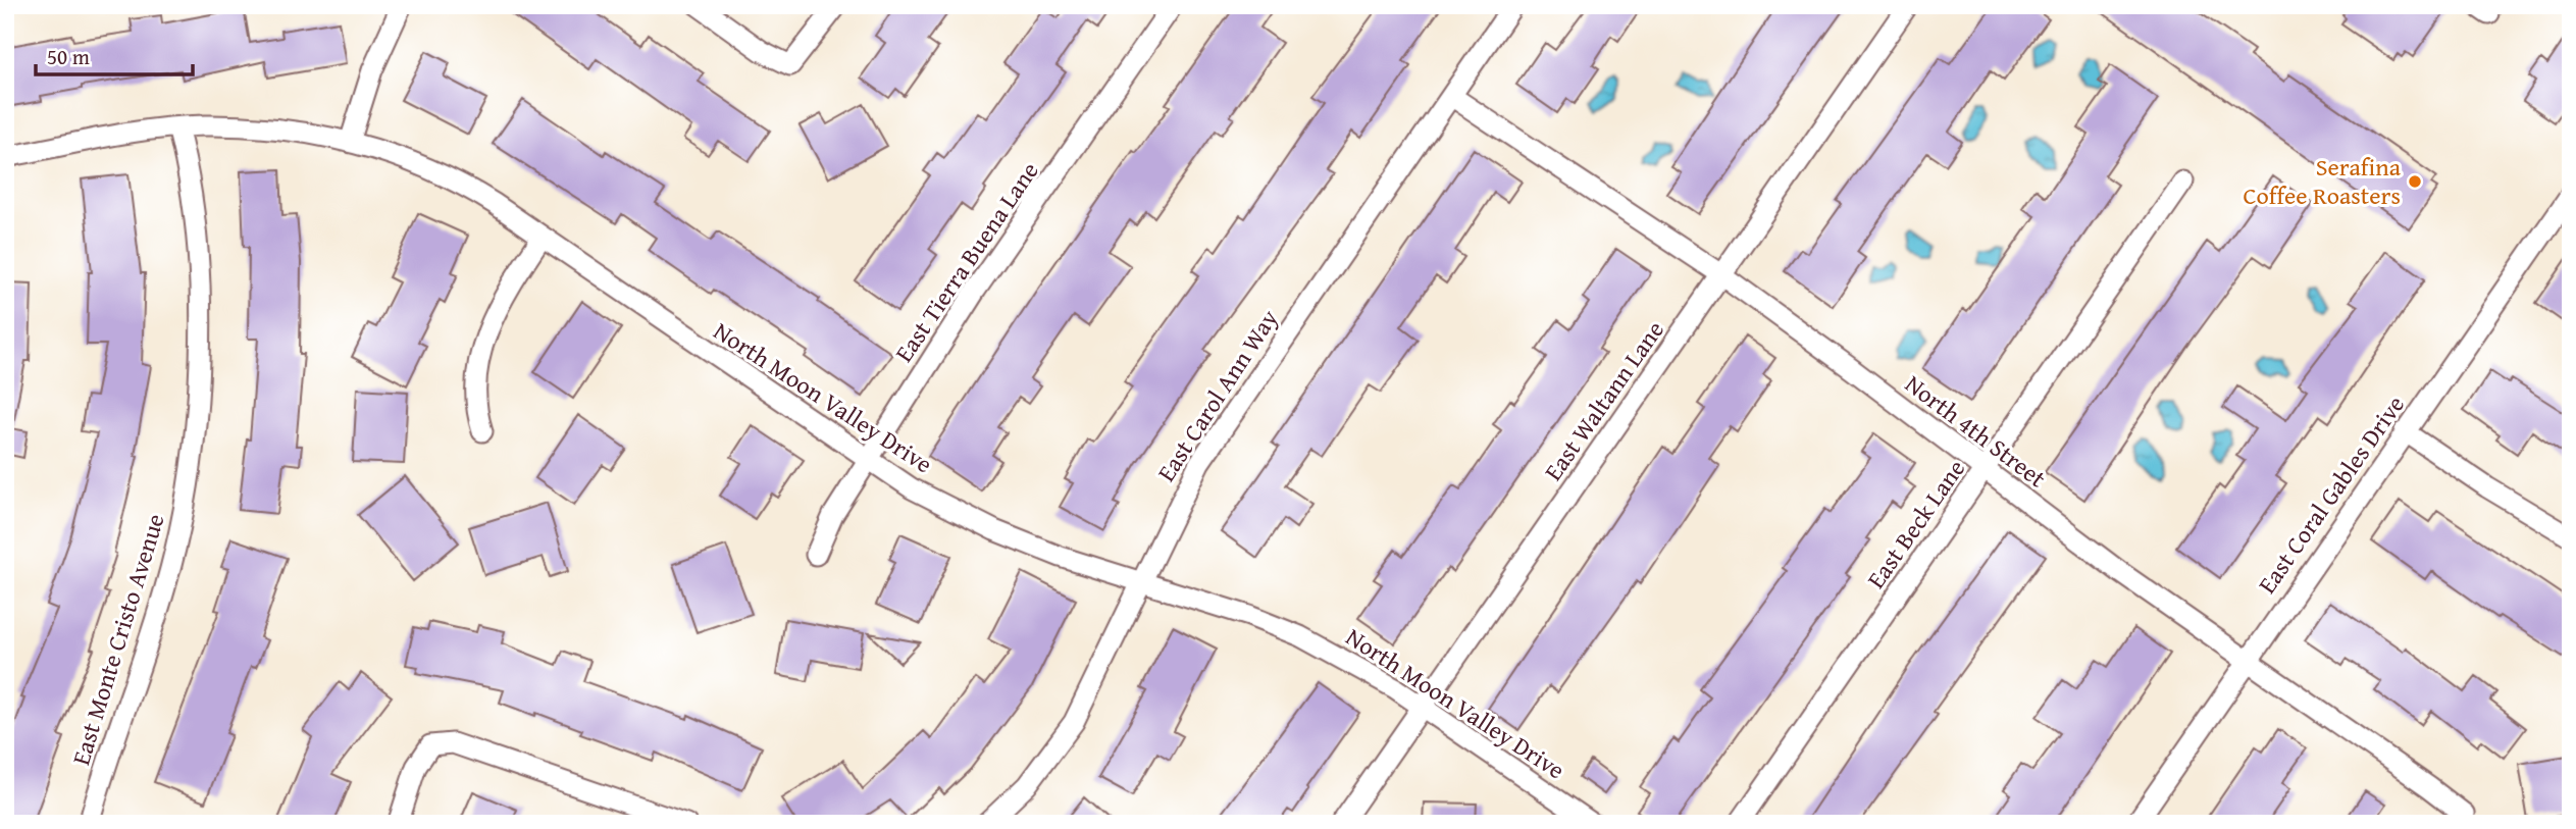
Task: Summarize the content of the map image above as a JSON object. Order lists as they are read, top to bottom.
{
  "streets": {
    "street": [
      "East Tierra Buena Lane",
      "East Carol Ann Way",
      "North Moon Valley Drive",
      "East Waltann Lane",
      "North 4th Street",
      "East Coral Gables Drive",
      "East Beck Lane",
      "East Monte Cristo Avenue"
    ]
  },
  "crossings": [
    ["East Tierra Buena Lane", "North Moon Valley Drive"],
    ["East Carol Ann Way", "North Moon Valley Drive"],
    ["East Carol Ann Way", "North 4th Street"],
    ["North Moon Valley Drive", "East Waltann Lane"],
    ["North Moon Valley Drive", "East Monte Cristo Avenue"],
    ["East Waltann Lane", "North 4th Street"],
    ["North 4th Street", "East Coral Gables Drive"],
    ["North 4th Street", "East Beck Lane"]
  ],
  "places": ["Serafina Coffee Roasters"],
  "scale_bar": "50 m"
}
